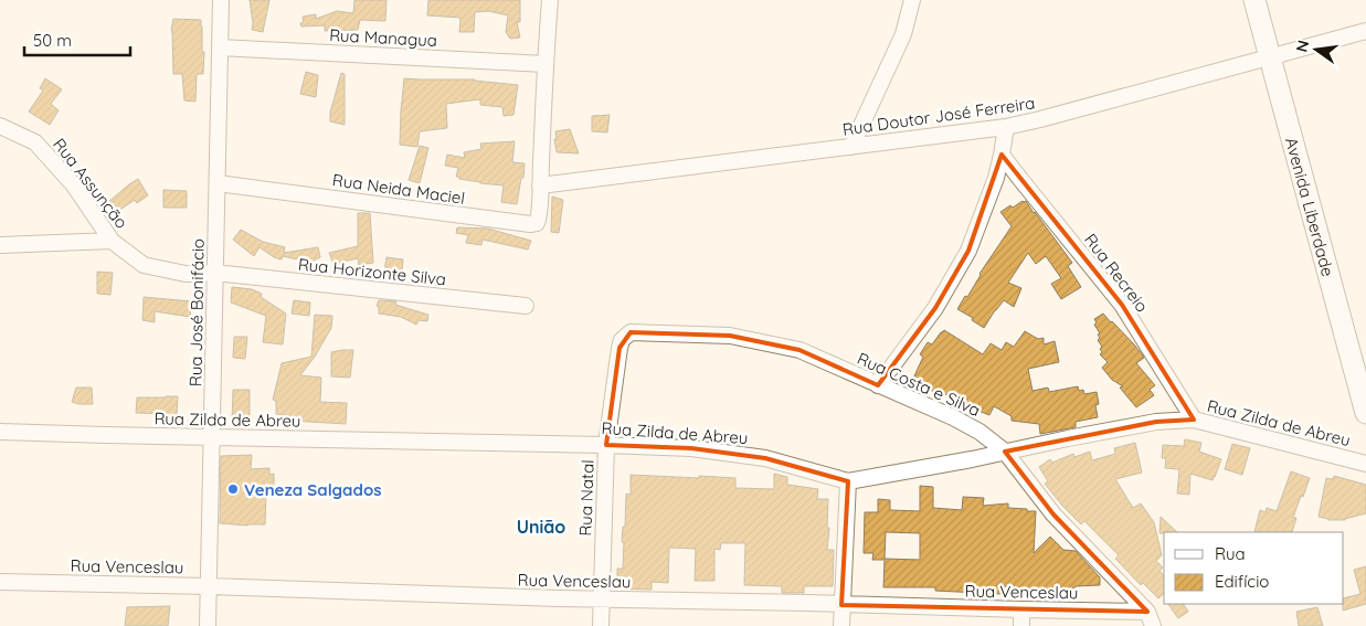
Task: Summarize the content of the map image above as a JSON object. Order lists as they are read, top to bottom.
{
  "streets": {
    "main road": ["Avenida Liberdade"],
    "street": [
      "Rua Managua",
      "Rua Doutor José Ferreira",
      "Rua Assunção",
      "Rua Neida Maciel",
      "Rua Horizonte Silva",
      "Rua Recreio",
      "Rua José Bonifácio",
      "Rua Costa e Silva",
      "Rua Zilda de Abreu",
      "Rua Natal",
      "Rua Venceslau"
    ]
  },
  "crossings": [
    ["Rua Managua", "Rua Neida Maciel"],
    ["Rua Managua", "Rua José Bonifácio"],
    ["Rua Doutor José Ferreira", "Rua Neida Maciel"],
    ["Rua Doutor José Ferreira", "Avenida Liberdade"],
    ["Rua Assunção", "Rua Horizonte Silva"],
    ["Rua Assunção", "Rua José Bonifácio"],
    ["Rua Neida Maciel", "Rua José Bonifácio"],
    ["Rua Horizonte Silva", "Rua José Bonifácio"],
    ["Rua Recreio", "Rua Zilda de Abreu"],
    ["Rua José Bonifácio", "Rua Zilda de Abreu"],
    ["Rua José Bonifácio", "Rua Venceslau"],
    ["Rua Costa e Silva", "Rua Zilda de Abreu"],
    ["Rua Costa e Silva", "Rua Natal"],
    ["Rua Costa e Silva", "Rua Venceslau"],
    ["Rua Zilda de Abreu", "Rua Natal"],
    ["Rua Natal", "Rua Venceslau"]
  ],
  "districts": ["União"],
  "places": ["Veneza Salgados"],
  "legend": ["Rua", "Edifício"],
  "scale_bar": "50 m",
  "north": "left"
}
